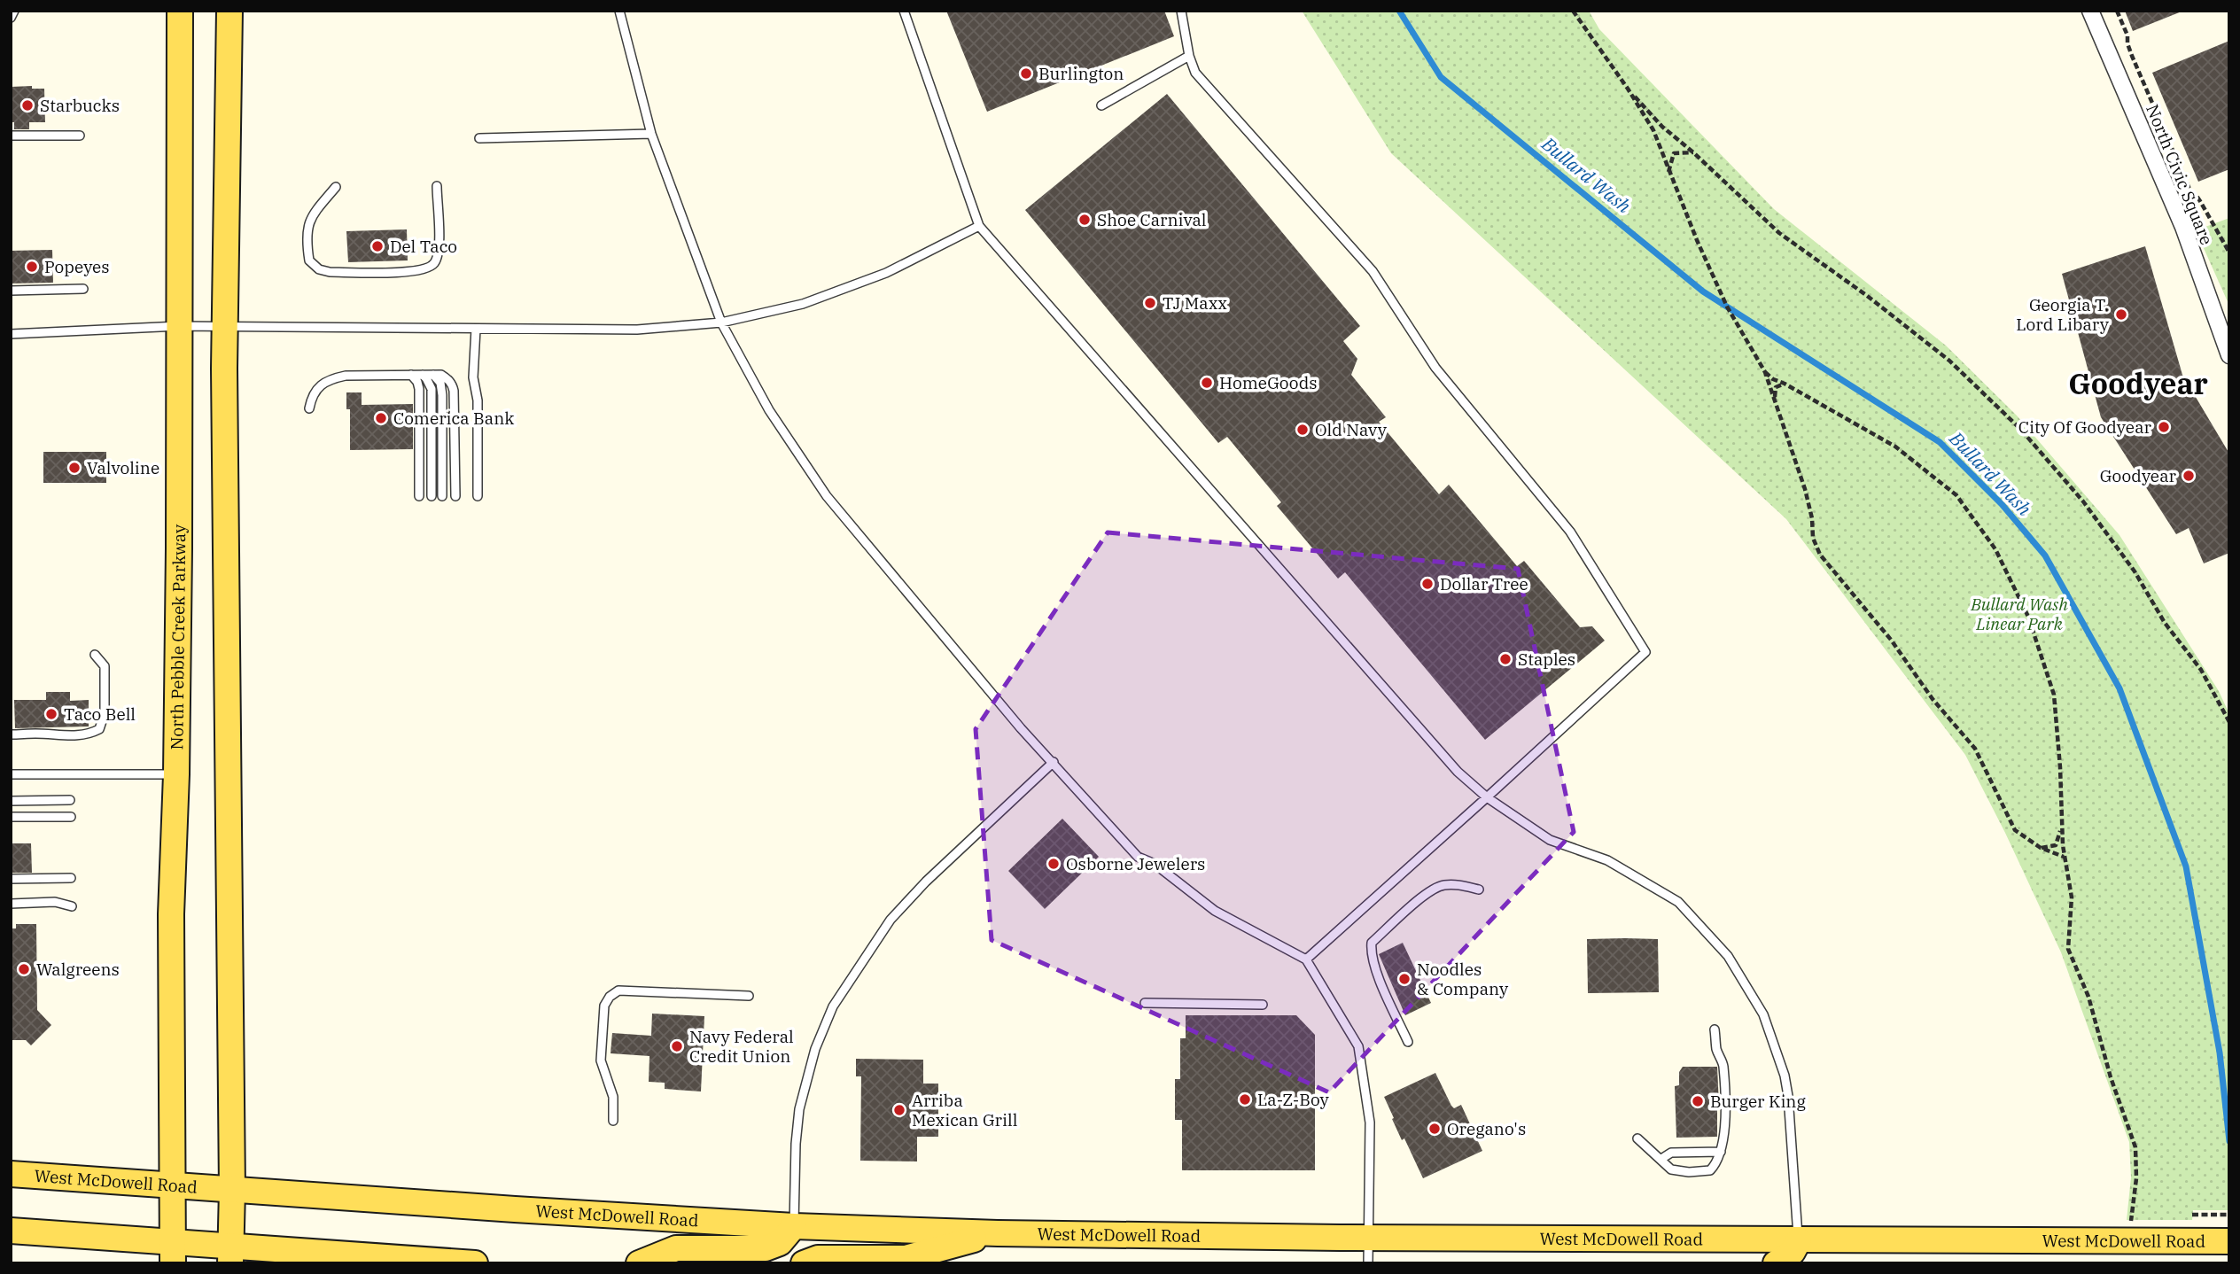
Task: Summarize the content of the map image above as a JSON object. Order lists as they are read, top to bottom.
{
  "streets": {
    "main road": ["North Pebble Creek Parkway", "West McDowell Road"],
    "street": ["North Civic Square"]
  },
  "crossings": [
    ["North Pebble Creek Parkway", "West McDowell Road"]
  ],
  "districts": ["Goodyear"],
  "water": ["Bullard Wash"],
  "parks": ["Bullard Wash Linear Park"],
  "places": [
    "Burlington",
    "Starbucks",
    "Shoe Carnival",
    "Del Taco",
    "Popeyes",
    "TJ Maxx",
    "Georgia T. Lord Libary",
    "HomeGoods",
    "Comerica Bank",
    "City Of Goodyear",
    "Old Navy",
    "Valvoline",
    "Goodyear",
    "Dollar Tree",
    "Staples",
    "Taco Bell",
    "Osborne Jewelers",
    "Walgreens",
    "Noodles & Company",
    "Navy Federal Credit Union",
    "La-Z-Boy",
    "Burger King",
    "Arriba Mexican Grill",
    "Oregano's"
  ]
}
